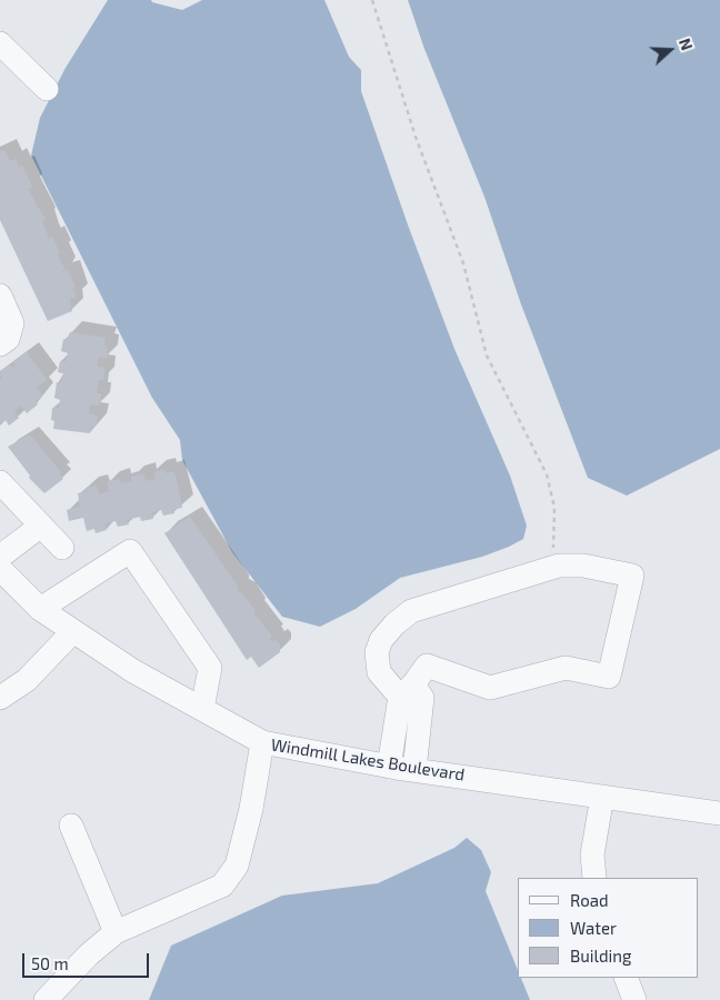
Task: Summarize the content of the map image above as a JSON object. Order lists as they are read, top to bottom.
{
  "streets": {
    "street": ["Windmill Lakes Boulevard"]
  },
  "legend": ["Road", "Water", "Building"],
  "scale_bar": "50 m",
  "north": "right"
}
